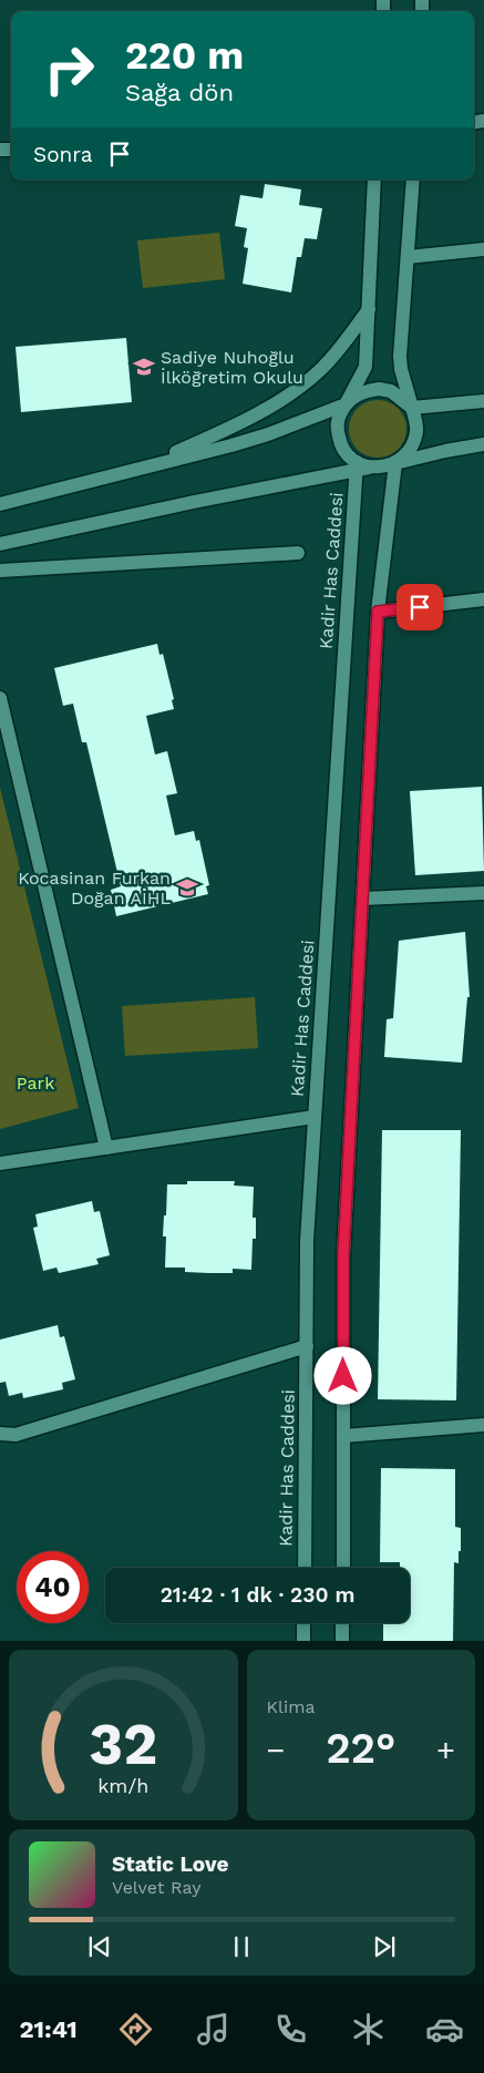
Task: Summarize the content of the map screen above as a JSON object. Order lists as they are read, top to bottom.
{
  "streets": {
    "street": ["Kadir Has Caddesi"]
  },
  "parks": ["Park"],
  "places": {
    "school or university": ["Sadiye Nuhoğlu İlköğretim Okulu", "Kocasinan Furkan Doğan AİHL"]
  },
  "page": {
    "turn": ["220 m", "Sağa dön"],
    "then": "Sonra",
    "limit": "40",
    "trip": "21:42 · 1 dk · 230 m",
    "tile": "Klima",
    "heat": ["−", "22°", "+"],
    "song": ["Static Love", "Velvet Ray"],
    "tabs": "21:41",
    "gauge": ["32", "km/h"]
  }
}
